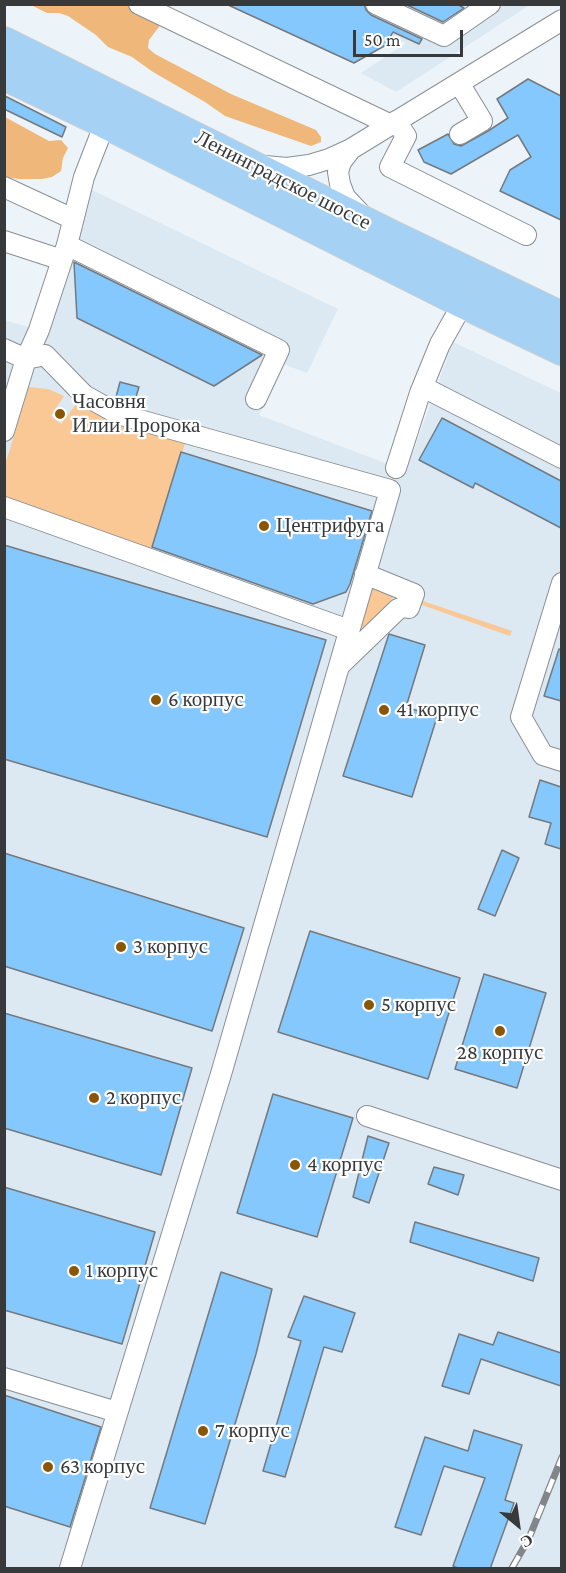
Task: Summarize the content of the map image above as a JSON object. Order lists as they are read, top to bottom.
{
  "streets": {
    "highway": ["Ленинградское шоссе"]
  },
  "places": [
    "Часовня Илии Пророка",
    "Центрифуга",
    "6 корпус",
    "41 корпус",
    "3 корпус",
    "5 корпус",
    "28 корпус",
    "2 корпус",
    "4 корпус",
    "1 корпус",
    "7 корпус",
    "63 корпус"
  ],
  "scale_bar": "50 m",
  "north": "bottom right"
}
